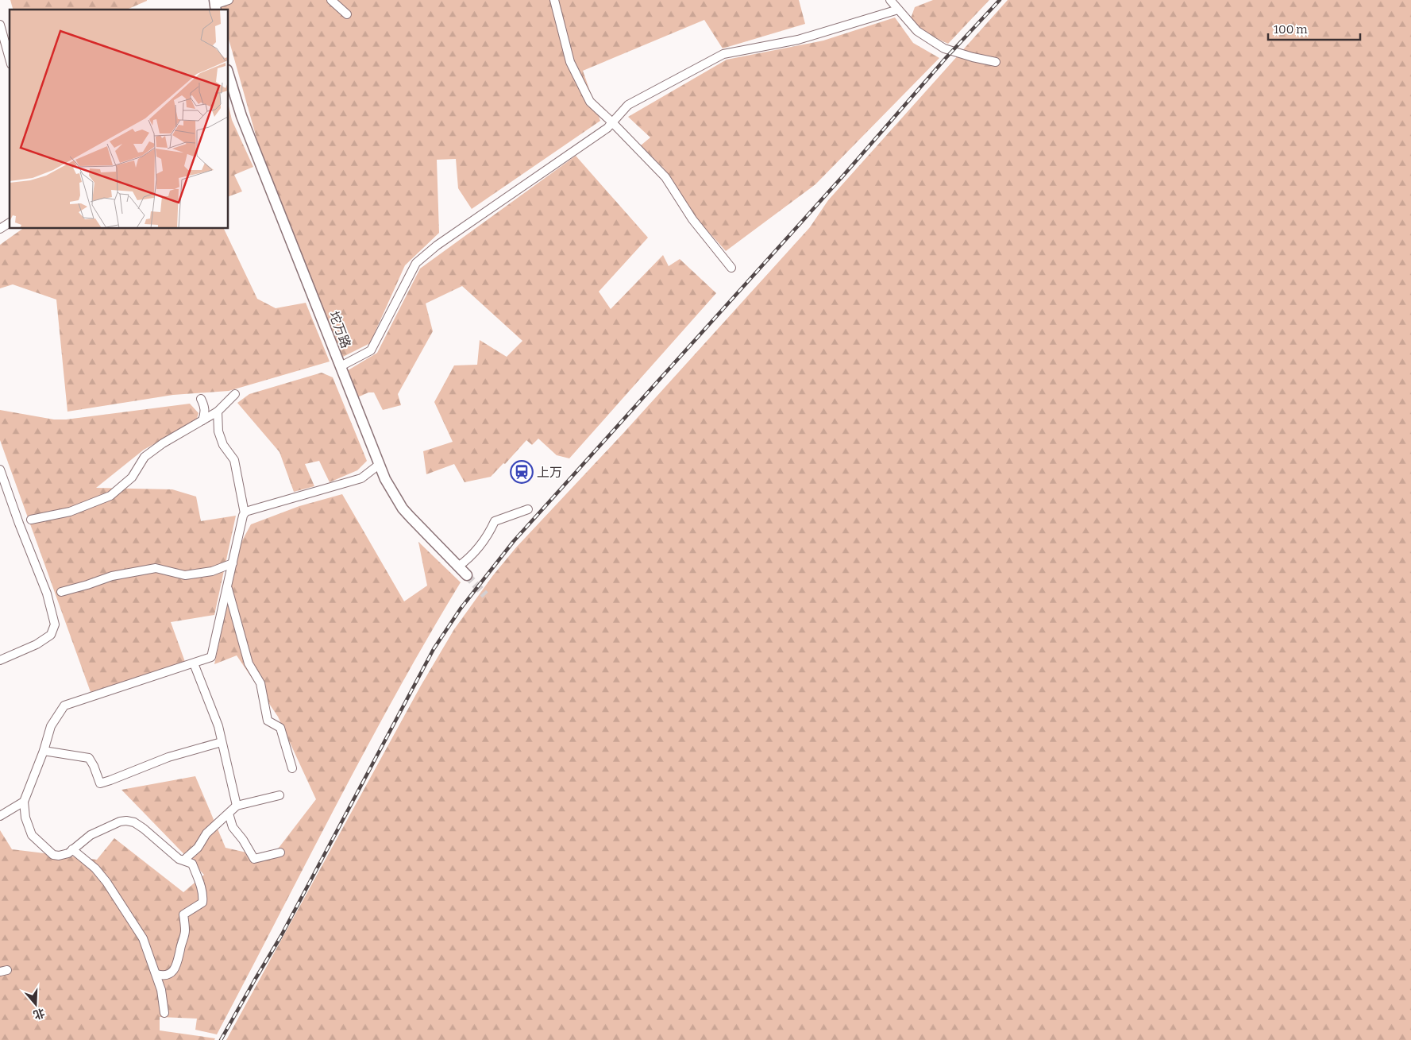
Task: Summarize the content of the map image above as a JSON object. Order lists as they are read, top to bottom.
{
  "streets": {
    "main road": ["坨万路"]
  },
  "places": {
    "station": ["上万"]
  },
  "scale_bar": "100 m",
  "north": "bottom"
}
